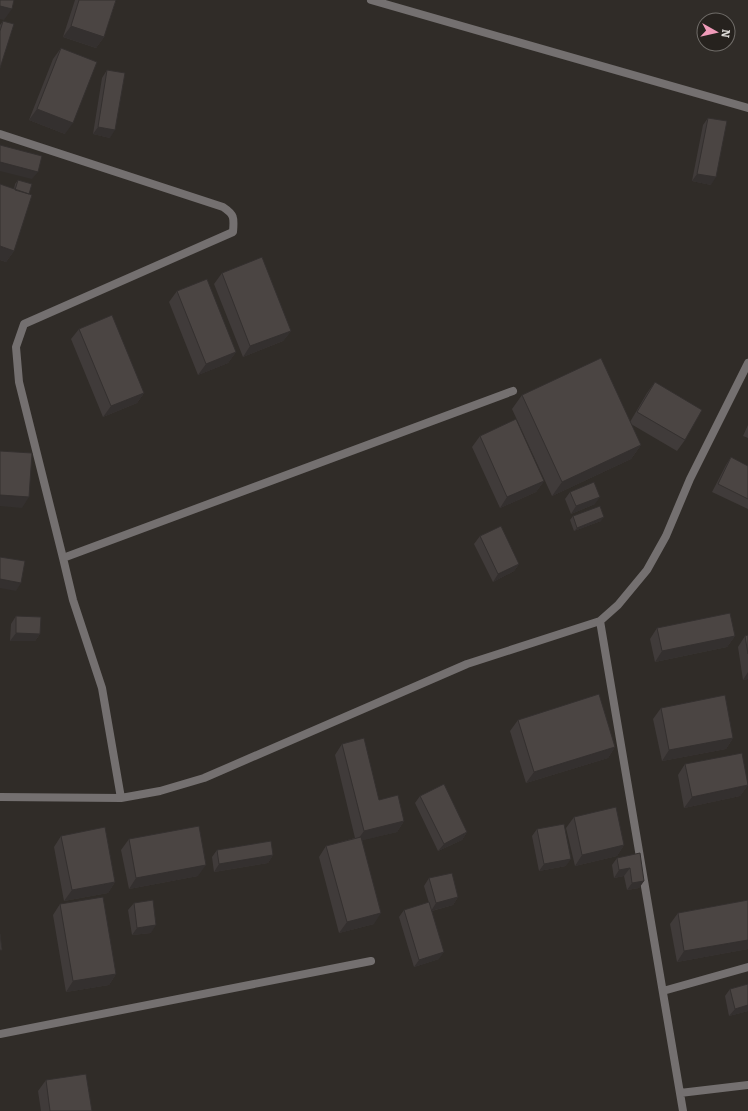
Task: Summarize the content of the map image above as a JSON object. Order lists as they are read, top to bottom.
{
  "north": "right"
}
